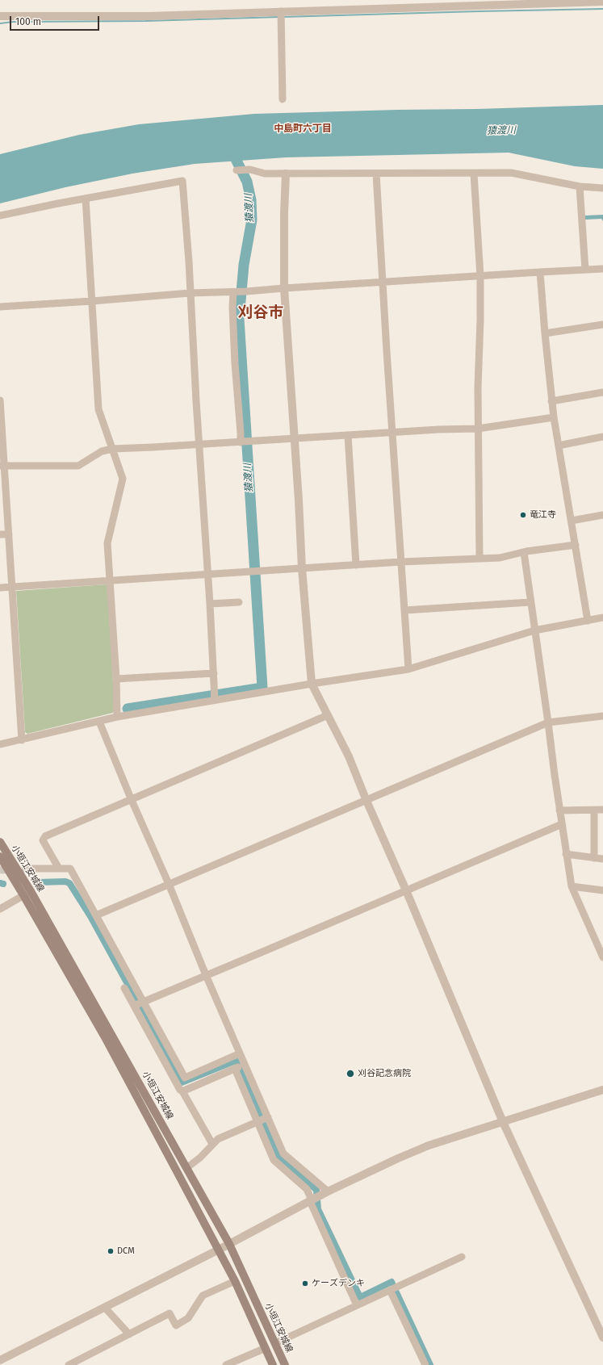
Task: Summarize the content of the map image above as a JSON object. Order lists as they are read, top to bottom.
{
  "streets": {
    "main road": ["小垣江安城線"]
  },
  "districts": ["中島町六丁目", "刈谷市"],
  "water": ["猿渡川"],
  "places": [
    "竜江寺",
    "刈谷記念病院",
    "DCM",
    "ケーズデンキ"
  ],
  "scale_bar": "100 m"
}
